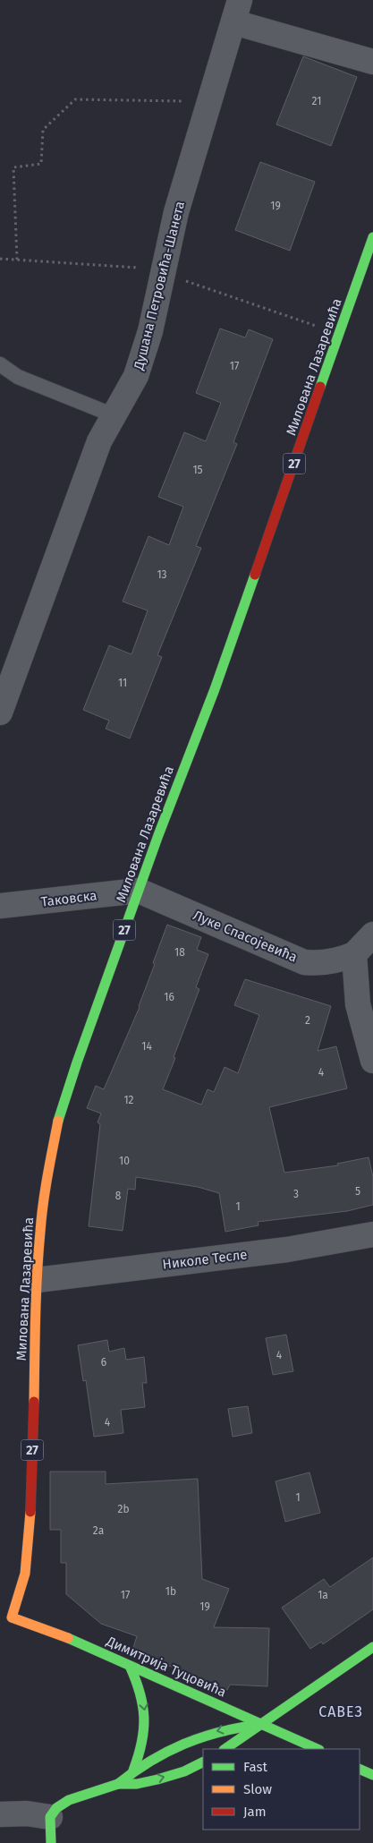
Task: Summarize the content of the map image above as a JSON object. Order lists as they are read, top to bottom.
{
  "streets": {
    "main road": ["Милована Лазаревића", "27", "Димитрија Туцовића"],
    "street": [
      "Душана Петровића-Шанета",
      "Таковска",
      "Луке Спасојевића",
      "Николе Тесле"
    ]
  },
  "crossings": [
    ["Милована Лазаревића", "Таковска"],
    ["Милована Лазаревића", "Луке Спасојевића"],
    ["Милована Лазаревића", "Николе Тесле"],
    ["Милована Лазаревића", "Димитрија Туцовића"],
    ["Таковска", "Луке Спасојевића"]
  ],
  "districts": ["САВЕЗ"],
  "house_numbers": [
    "21",
    "19",
    "17",
    "15",
    "13",
    "11",
    "18",
    "16",
    "2",
    "14",
    "4",
    "12",
    "10",
    "5",
    "3",
    "8",
    "1",
    "4",
    "6",
    "4",
    "1",
    "2b",
    "2a",
    "1b",
    "17",
    "1a",
    "19"
  ],
  "legend": ["Fast", "Slow", "Jam"]
}
